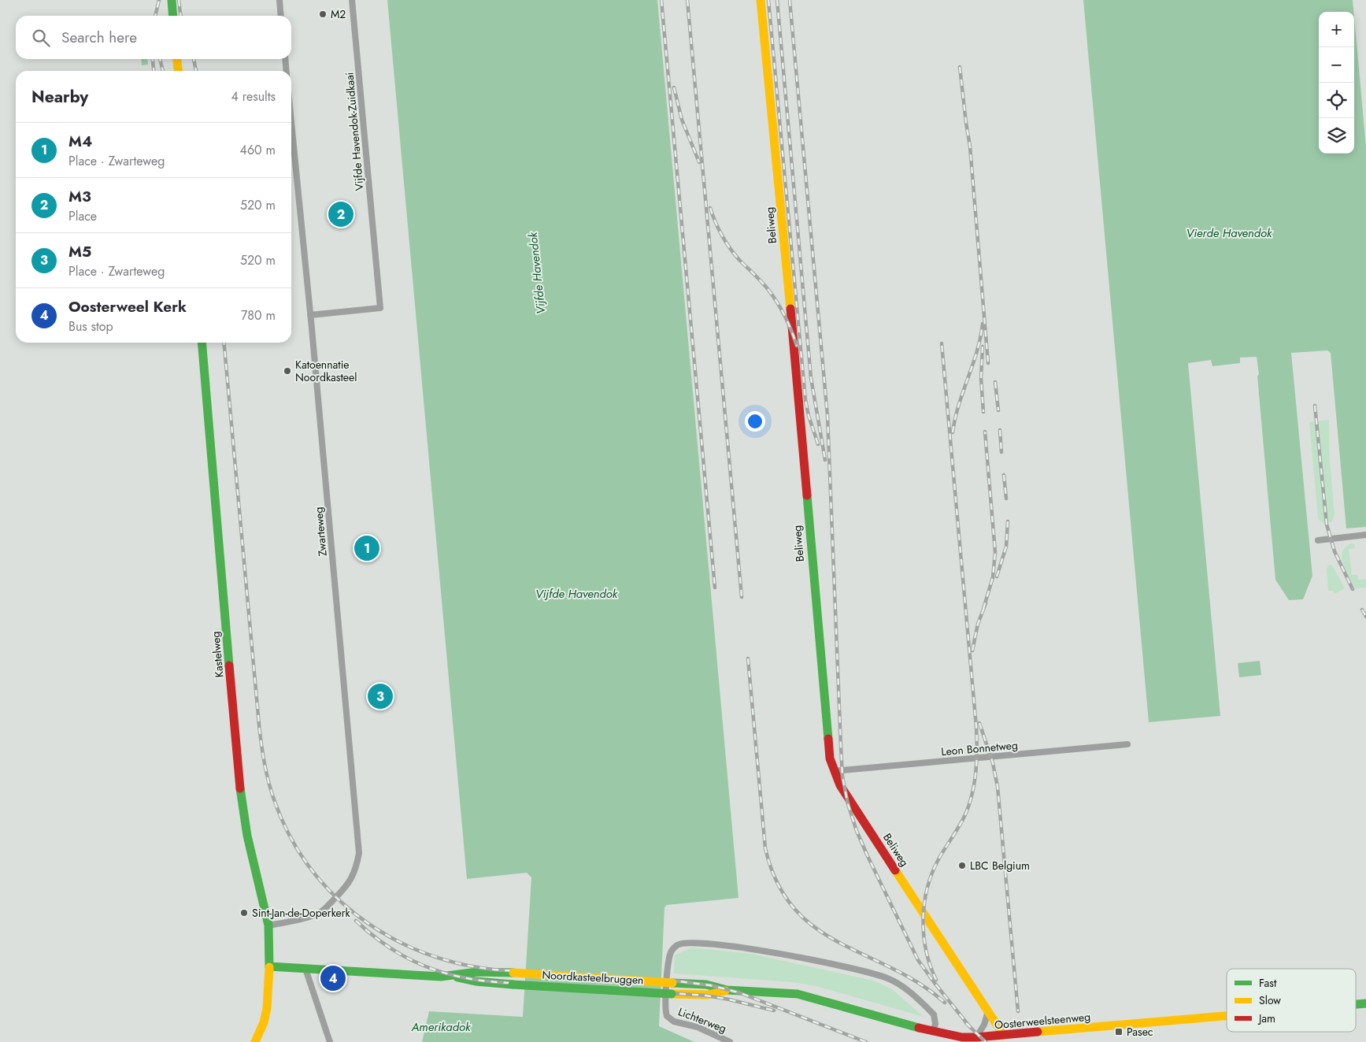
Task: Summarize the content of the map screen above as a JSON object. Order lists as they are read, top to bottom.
{
  "streets": {
    "main road": [
      "Beliweg",
      "Kastelweg",
      "Noordkasteelbruggen",
      "Oosterweelsteenweg"
    ],
    "street": [
      "Vijfde Havendok-Zuidkaai",
      "Zwarteweg",
      "Leon Bonnetweg",
      "Lichterweg"
    ]
  },
  "crossings": [
    ["Vijfde Havendok-Zuidkaai", "Zwarteweg"],
    ["Beliweg", "Leon Bonnetweg"],
    ["Beliweg", "Oosterweelsteenweg"],
    ["Zwarteweg", "Kastelweg"],
    ["Noordkasteelbruggen", "Oosterweelsteenweg"],
    ["Lichterweg", "Oosterweelsteenweg"]
  ],
  "water": ["Vierde Havendok", "Vijfde Havendok", "Amerikadok"],
  "places": {
    "other": [
      "M2",
      "Katoennatie Noordkasteel",
      "LBC Belgium",
      "Sint-Jan-de-Doperkerk"
    ],
    "transit": ["Pasec"]
  },
  "legend": ["Fast", "Slow", "Jam"],
  "page": {
    "map_buttons": ["+", "−"],
    "search": "Search here",
    "heading": ["Nearby", "4 results"],
    "list": [
      {
        "mark": "1",
        "name": "M4",
        "note": "Place · Zwarteweg",
        "value": "460 m"
      },
      {
        "mark": "2",
        "name": "M3",
        "note": "Place",
        "value": "520 m"
      },
      {
        "mark": "3",
        "name": "M5",
        "note": "Place · Zwarteweg",
        "value": "520 m"
      },
      {
        "mark": "4",
        "name": "Oosterweel Kerk",
        "note": "Bus stop",
        "value": "780 m"
      }
    ],
    "pins": [
      "2",
      "1",
      "3",
      "4"
    ]
  }
}
